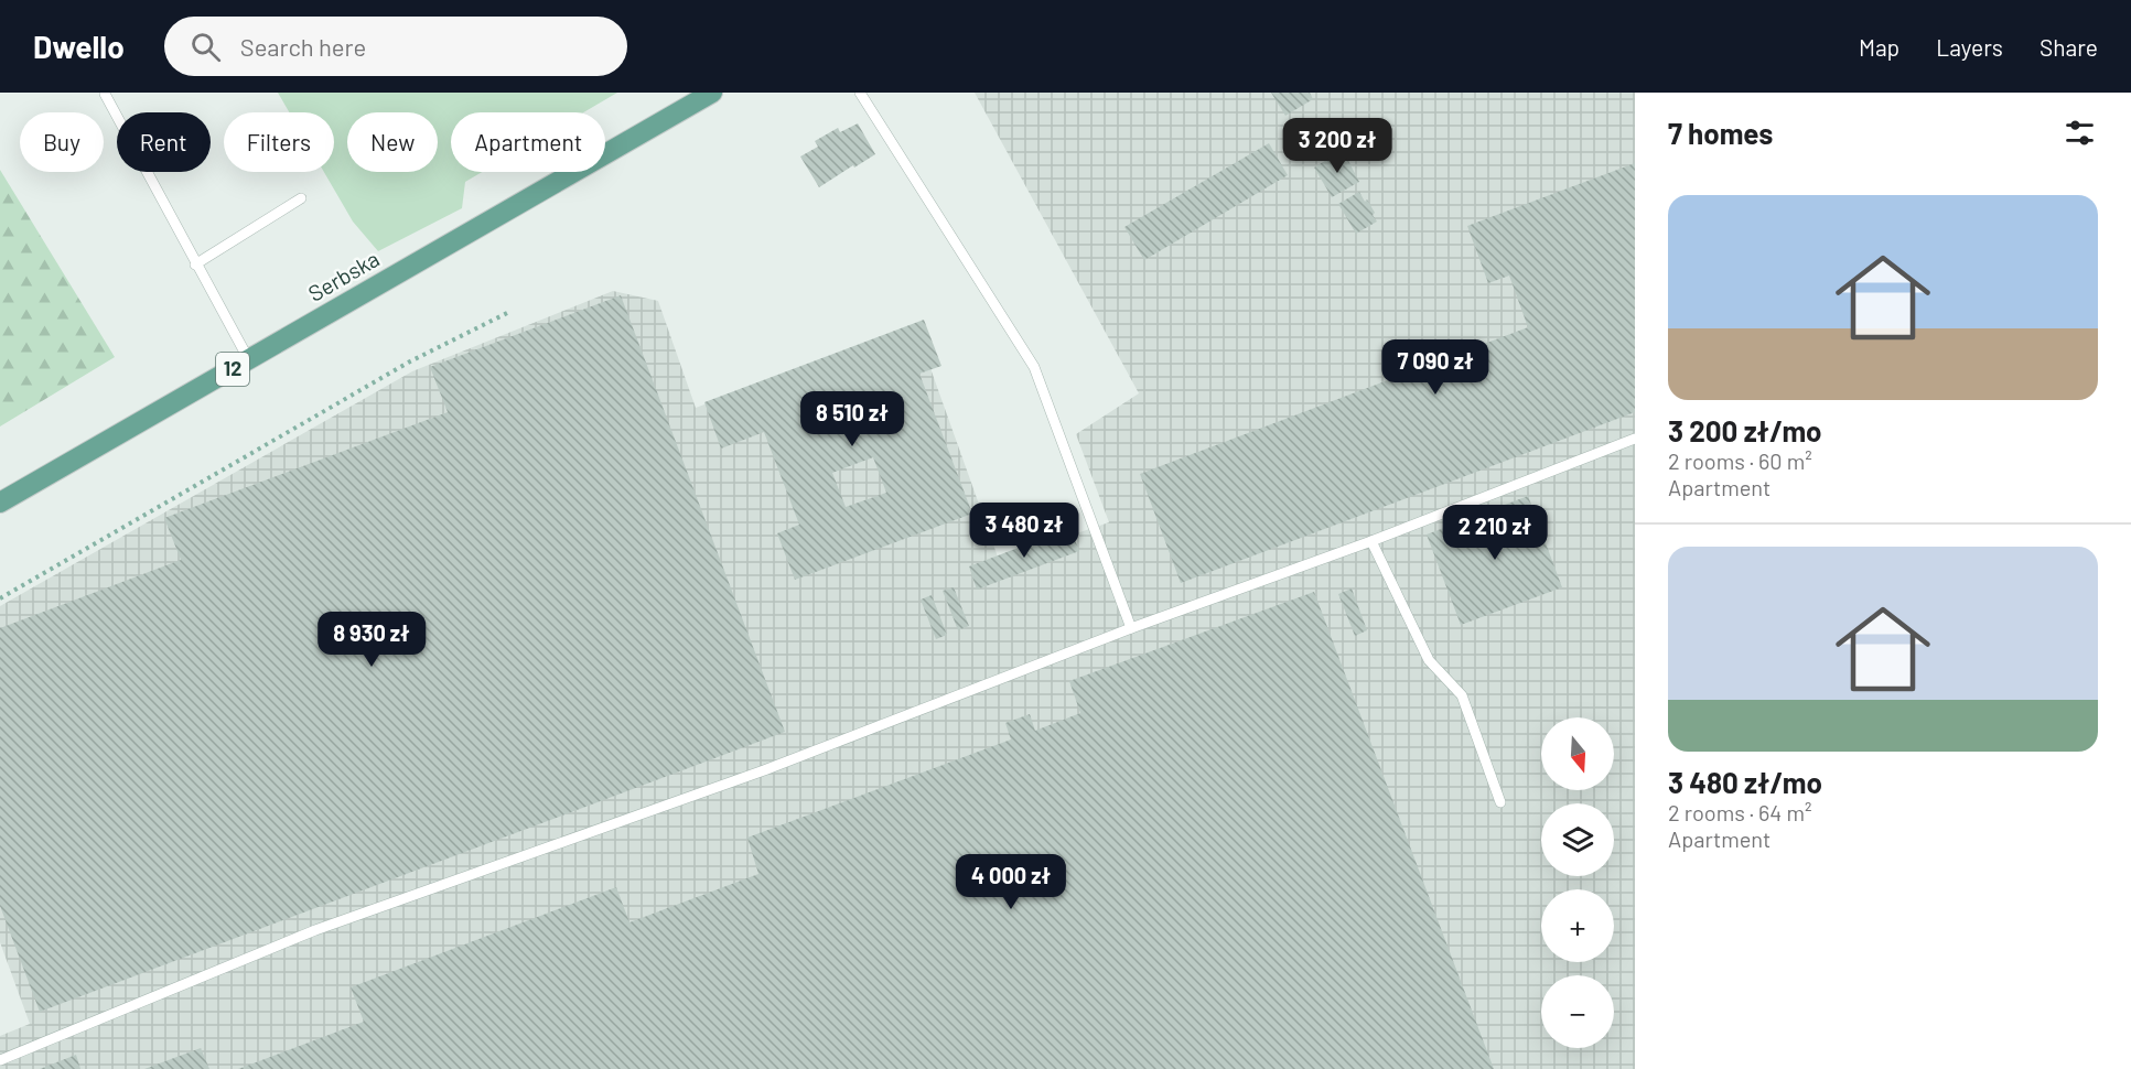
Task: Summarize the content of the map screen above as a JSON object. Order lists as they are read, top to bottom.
{
  "streets": {
    "main road": ["Serbska", "12"]
  },
  "north": "bottom",
  "page": {
    "header": "Dwello",
    "search": "Search here",
    "nav": ["Map", "Layers", "Share"],
    "heading": "7 homes",
    "chip": [
      "Buy",
      "Rent",
      "Filters",
      "New",
      "Apartment"
    ],
    "price": [
      "3 200 zł",
      "7 090 zł",
      "8 510 zł",
      "3 480 zł",
      "2 210 zł",
      "8 930 zł",
      "4 000 zł"
    ],
    "list": [
      {
        "name": "3 200 zł/mo",
        "note": "2 rooms · 60 m² · Apartment"
      },
      {
        "name": "3 480 zł/mo",
        "note": "2 rooms · 64 m² · Apartment"
      }
    ],
    "map_buttons": ["+", "−"]
  }
}
